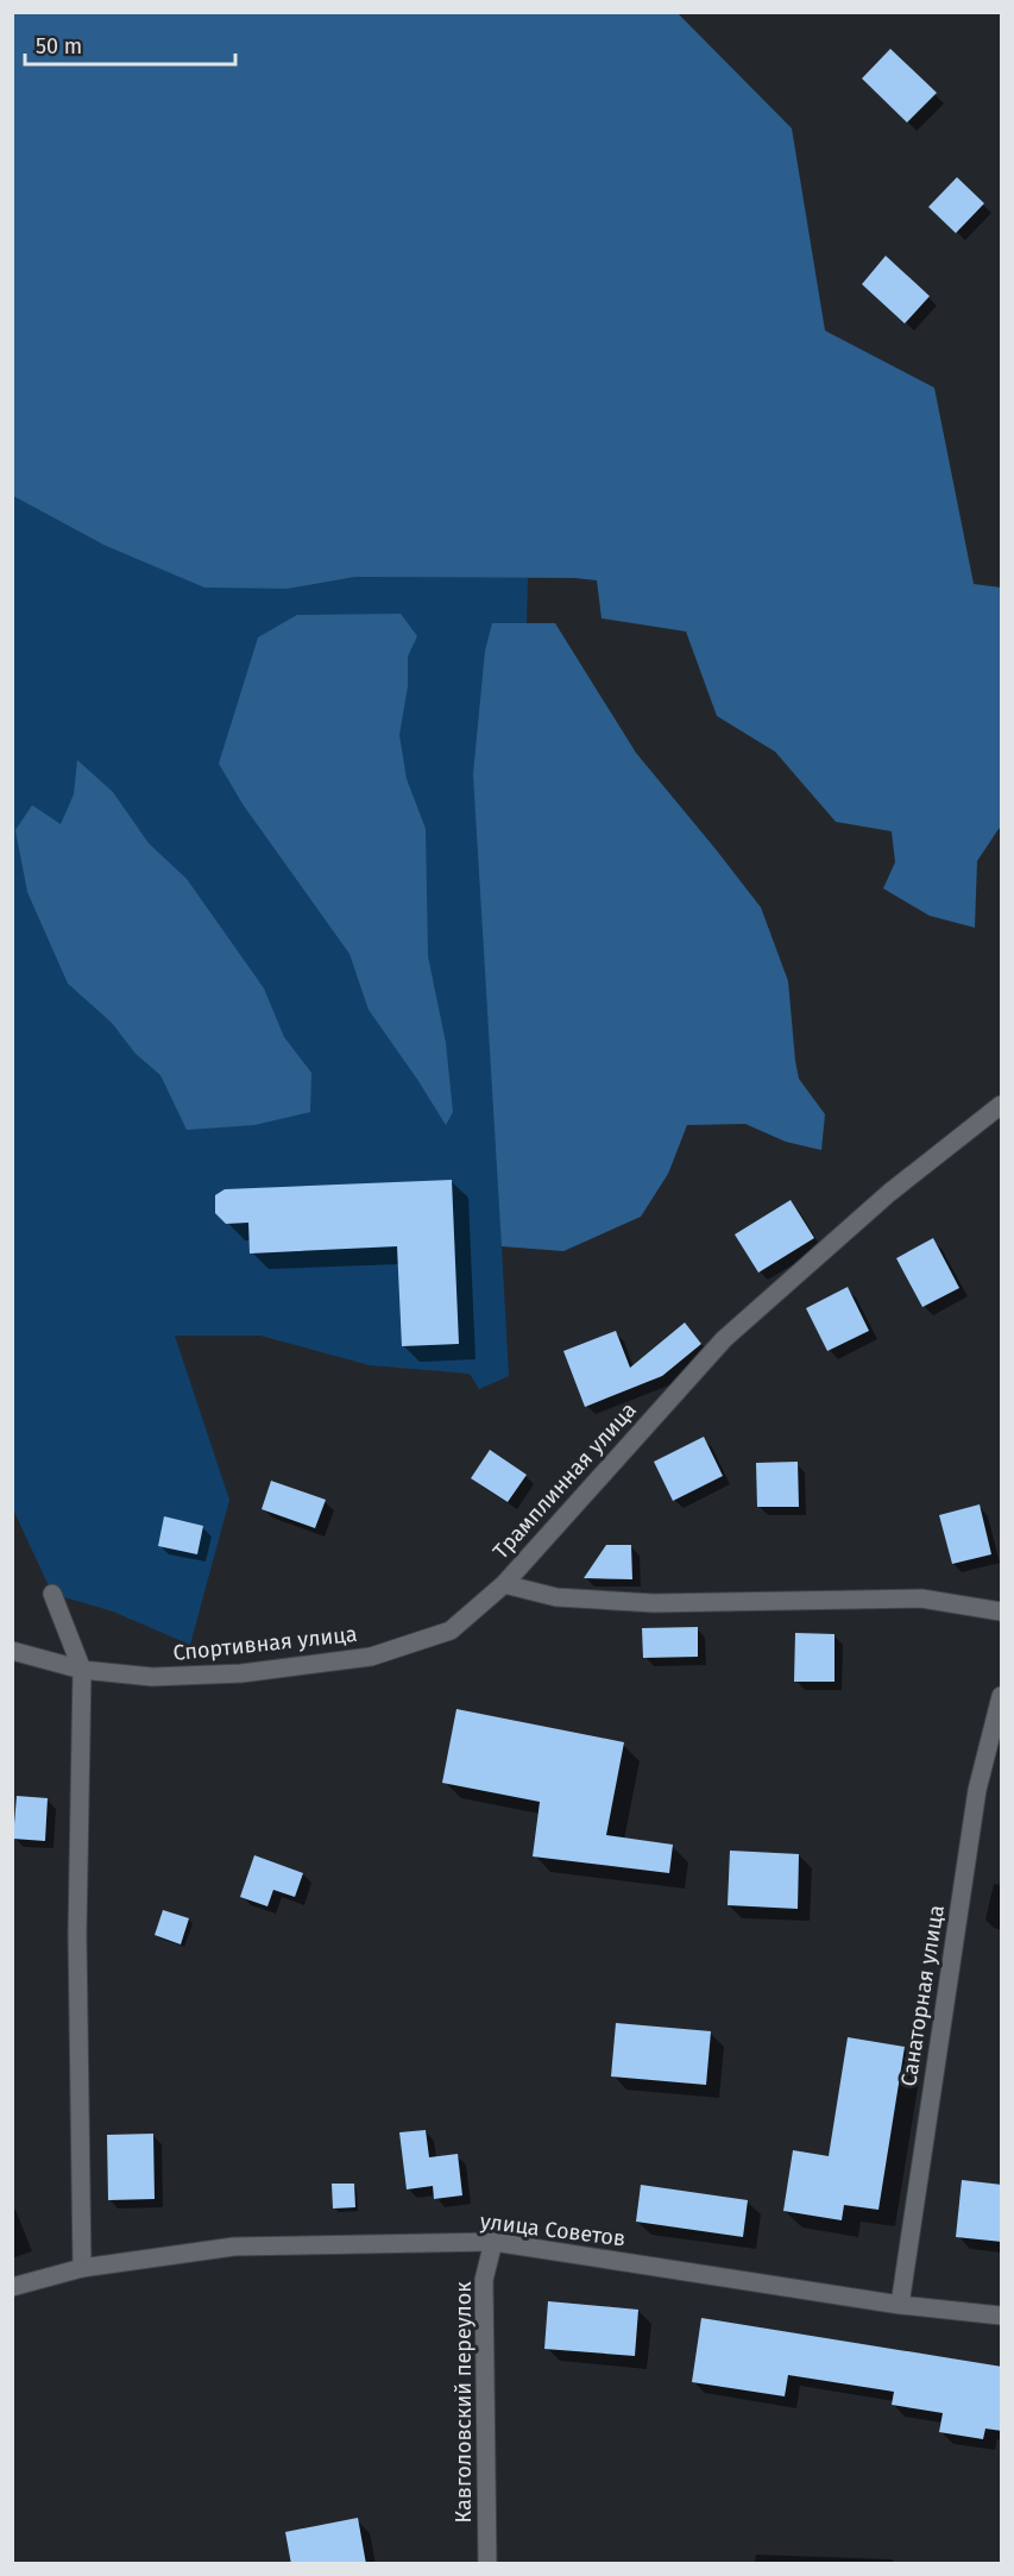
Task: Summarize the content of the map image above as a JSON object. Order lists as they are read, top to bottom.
{
  "streets": {
    "street": [
      "Трамплинная улица",
      "Спортивная улица",
      "Санаторная улица",
      "улица Советов",
      "Кавголовский переулок"
    ]
  },
  "crossings": [
    ["Трамплинная улица", "Спортивная улица"],
    ["Санаторная улица", "улица Советов"],
    ["улица Советов", "Кавголовский переулок"]
  ],
  "scale_bar": "50 m"
}
